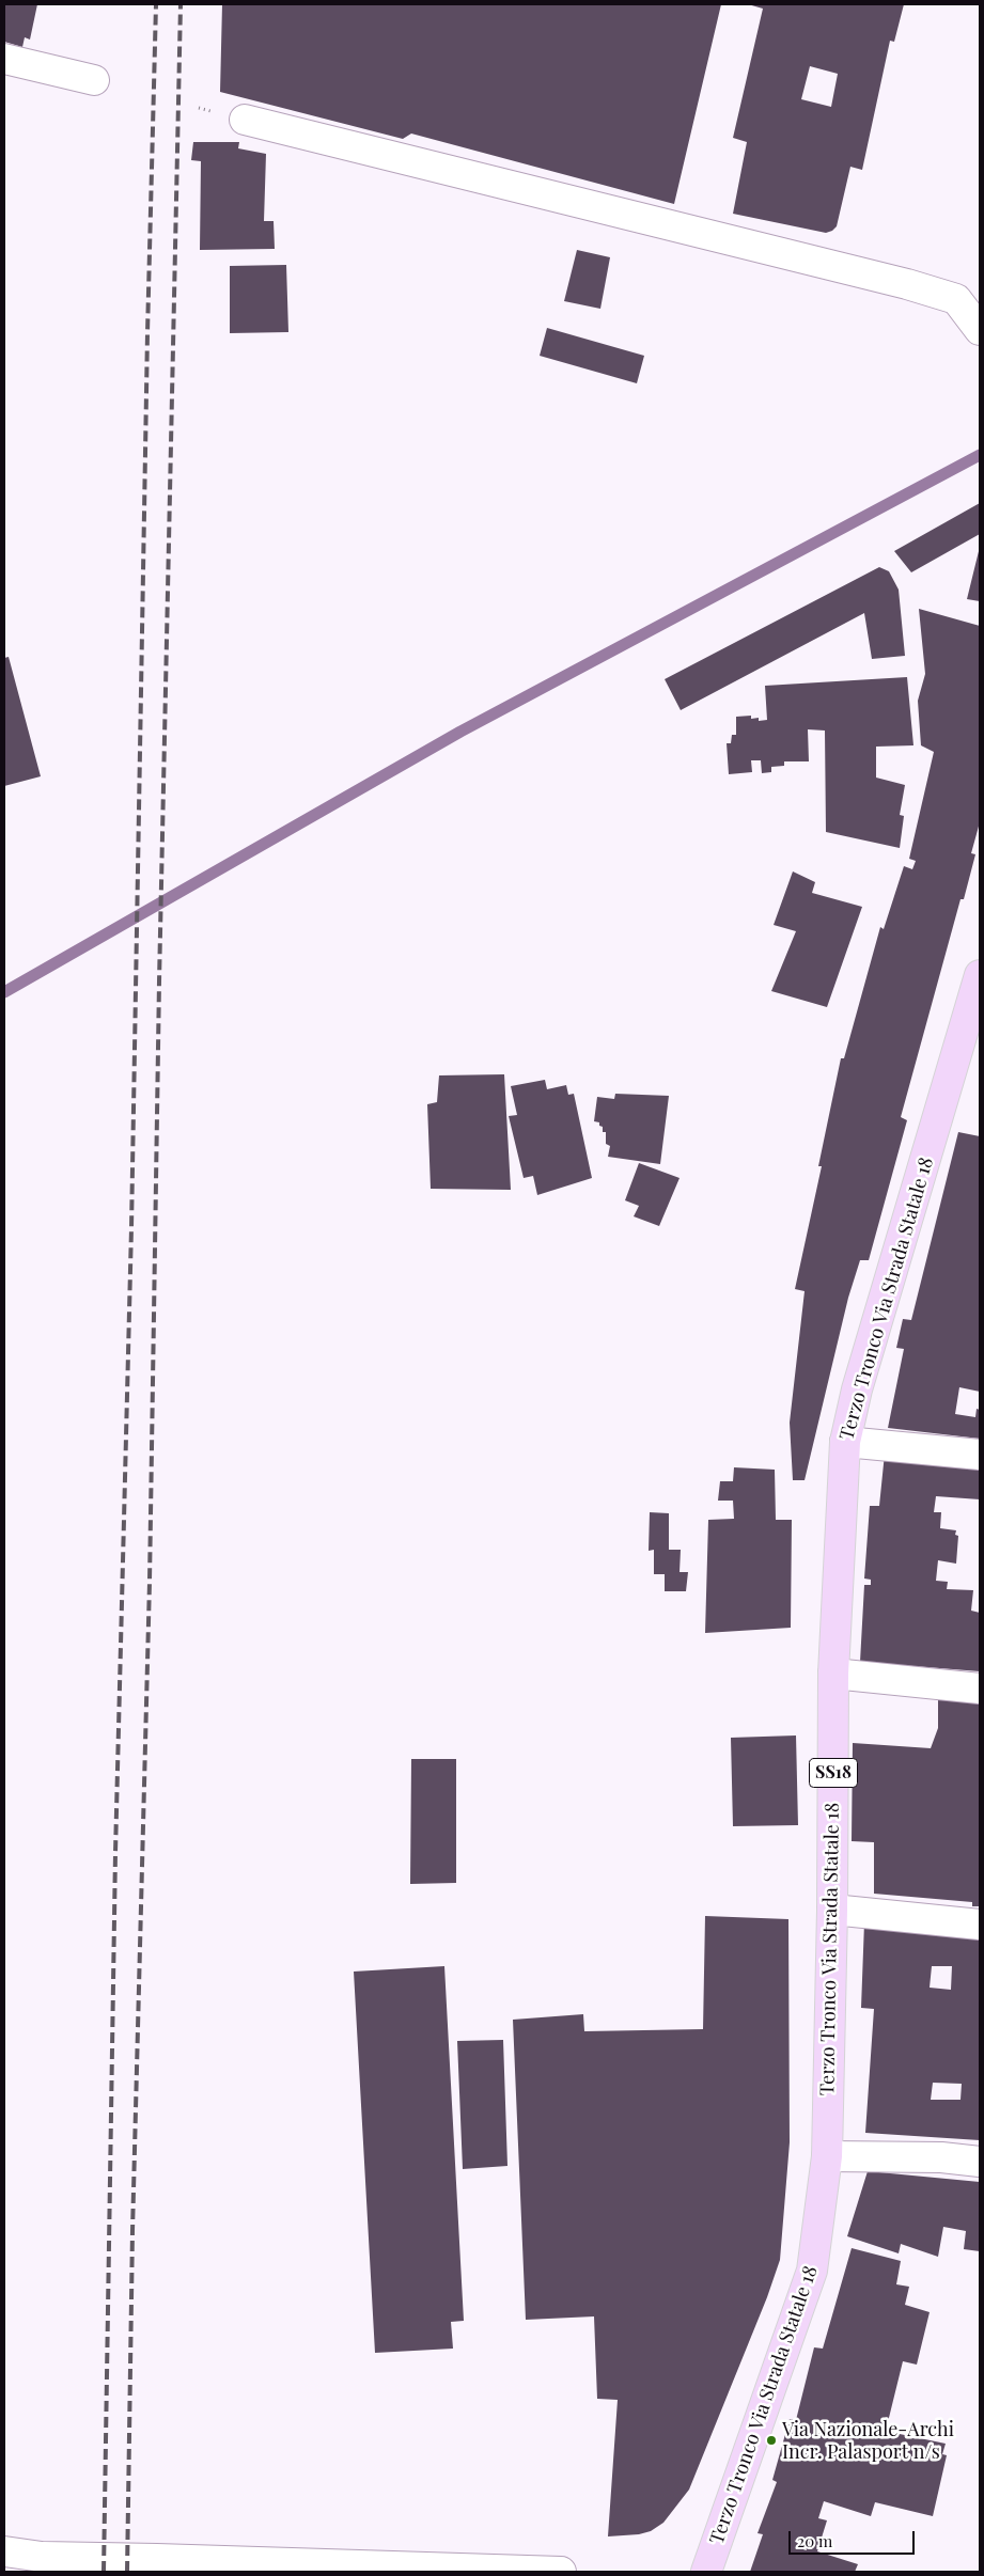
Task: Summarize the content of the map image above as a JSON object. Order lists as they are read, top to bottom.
{
  "streets": {
    "main road": ["Terzo Tronco Via Strada Statale 18", "SS18"]
  },
  "places": ["Via Nazionale-Archi Incr. Palasport n/s"],
  "scale_bar": "20 m"
}
